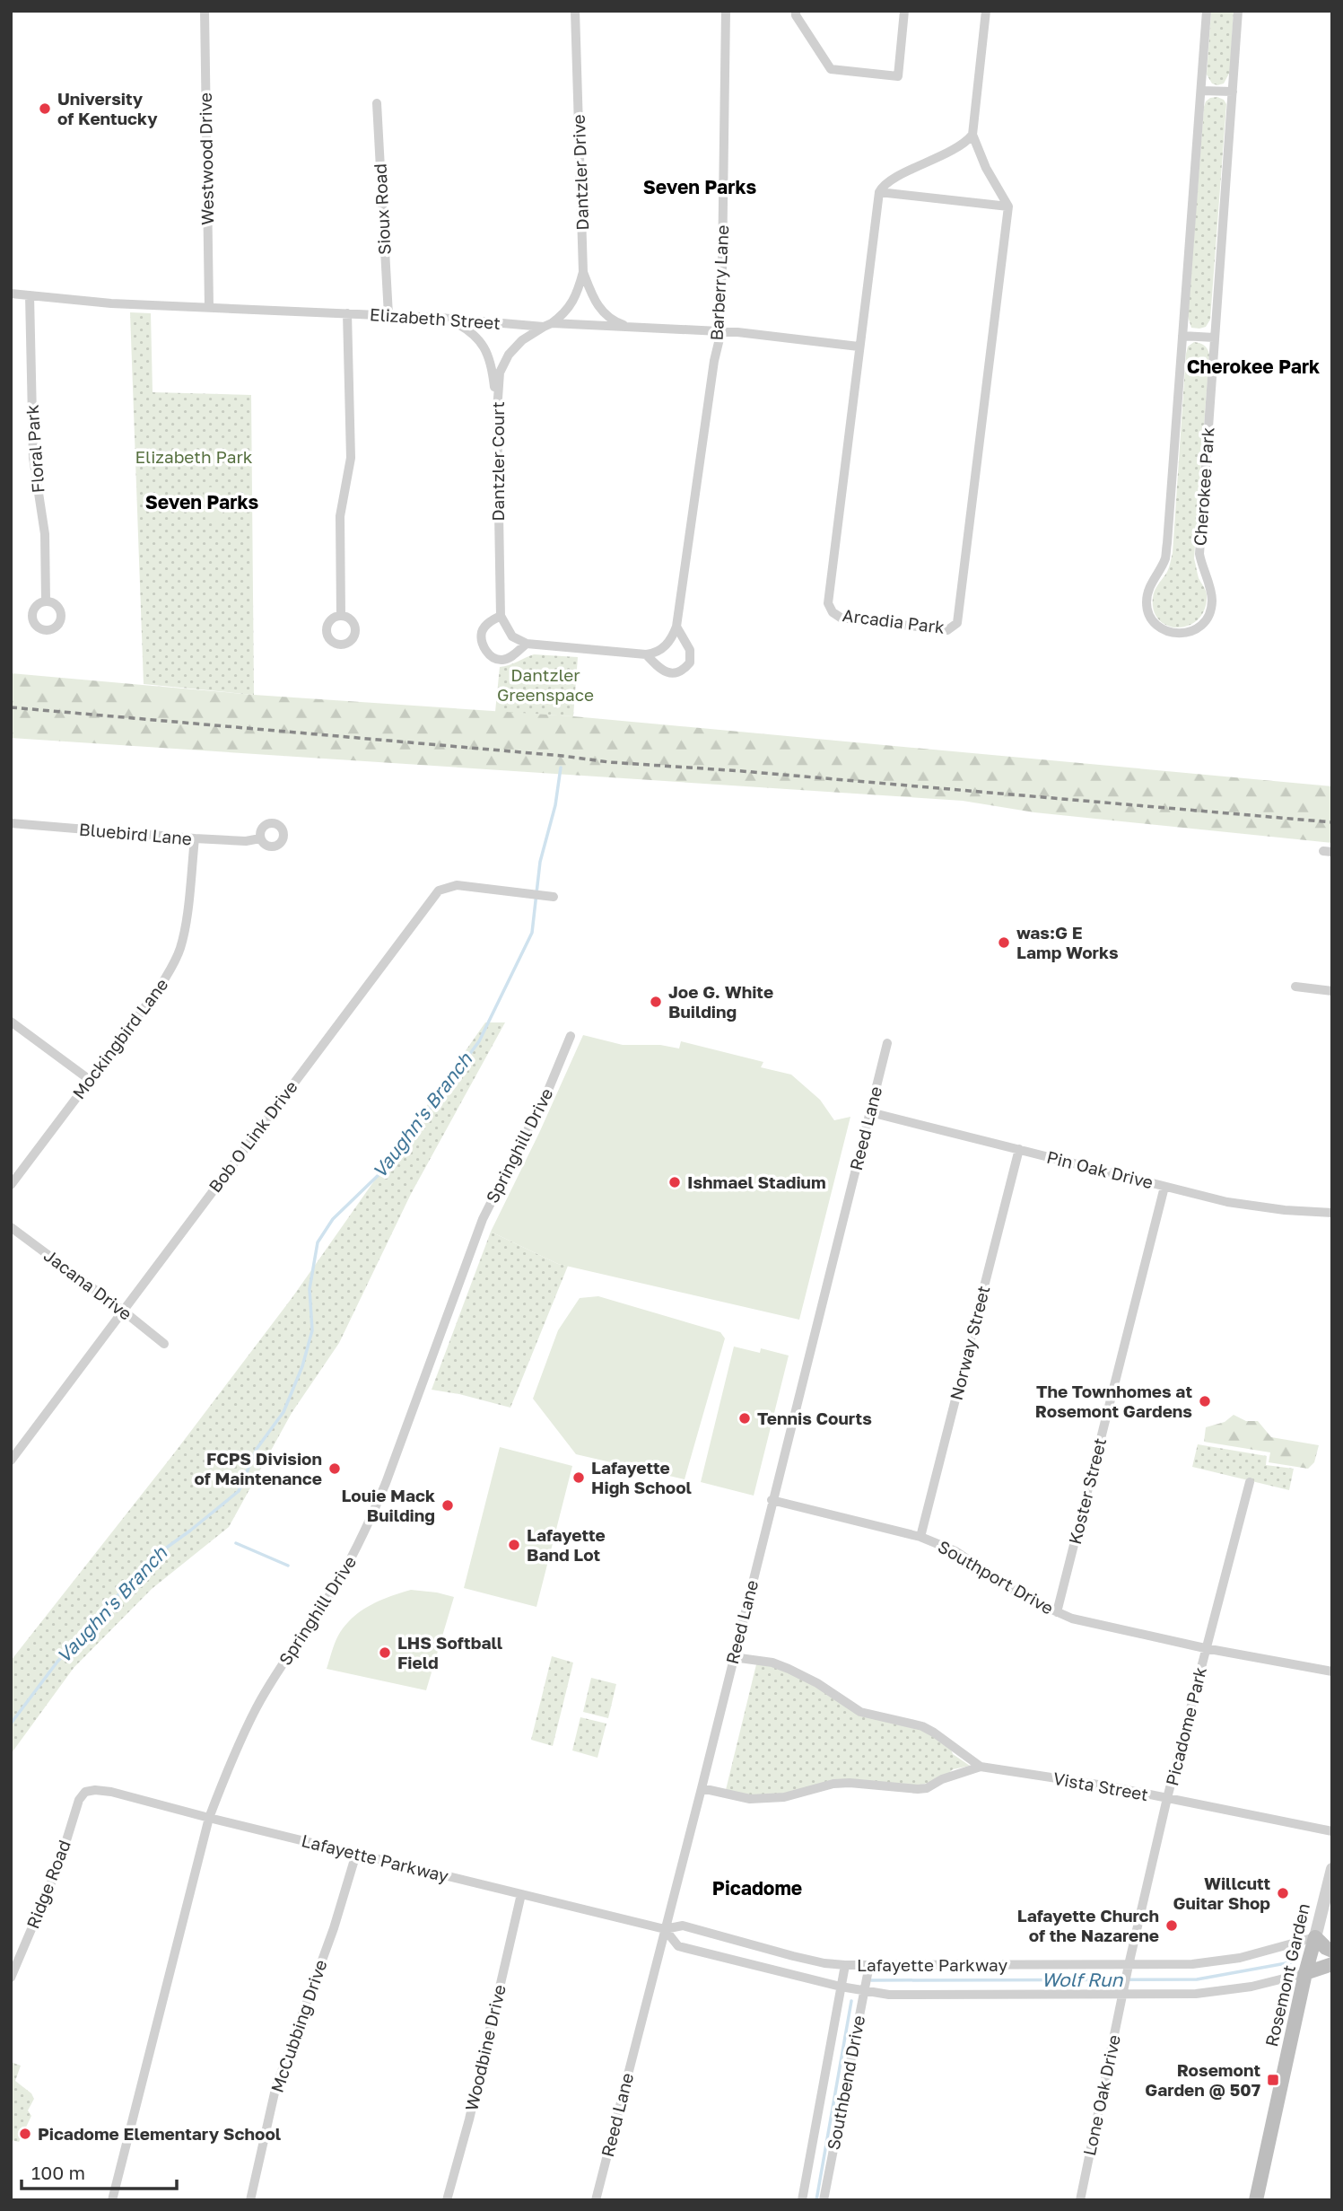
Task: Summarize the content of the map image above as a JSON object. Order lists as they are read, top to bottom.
{
  "streets": {
    "main road": ["Rosemont Garden"],
    "street": [
      "Westwood Drive",
      "Dantzler Drive",
      "Sioux Road",
      "Barberry Lane",
      "Elizabeth Street",
      "Floral Park",
      "Dantzler Court",
      "Cherokee Park",
      "Arcadia Park",
      "Bluebird Lane",
      "Mockingbird Lane",
      "Reed Lane",
      "Bob O Link Drive",
      "Springhill Drive",
      "Pin Oak Drive",
      "Jacana Drive",
      "Norway Street",
      "Koster Street",
      "Southport Drive",
      "Picadome Park",
      "Vista Street",
      "Lafayette Parkway",
      "Ridge Road",
      "McCubbing Drive",
      "Woodbine Drive",
      "Southbend Drive",
      "Lone Oak Drive"
    ]
  },
  "crossings": [
    ["Westwood Drive", "Elizabeth Street"],
    ["Dantzler Drive", "Elizabeth Street"],
    ["Dantzler Drive", "Dantzler Court"],
    ["Sioux Road", "Elizabeth Street"],
    ["Barberry Lane", "Elizabeth Street"],
    ["Elizabeth Street", "Floral Park"],
    ["Elizabeth Street", "Dantzler Court"],
    ["Elizabeth Street", "Arcadia Park"],
    ["Bluebird Lane", "Mockingbird Lane"],
    ["Reed Lane", "Pin Oak Drive"],
    ["Reed Lane", "Southport Drive"],
    ["Reed Lane", "Lafayette Parkway"],
    ["Bob O Link Drive", "Jacana Drive"],
    ["Springhill Drive", "Lafayette Parkway"],
    ["Pin Oak Drive", "Norway Street"],
    ["Pin Oak Drive", "Koster Street"],
    ["Norway Street", "Southport Drive"],
    ["Koster Street", "Southport Drive"],
    ["Southport Drive", "Picadome Park"],
    ["Picadome Park", "Vista Street"],
    ["Picadome Park", "Lafayette Parkway"],
    ["Picadome Park", "Lone Oak Drive"],
    ["Lafayette Parkway", "Ridge Road"],
    ["Lafayette Parkway", "Rosemont Garden"],
    ["Lafayette Parkway", "McCubbing Drive"],
    ["Lafayette Parkway", "Woodbine Drive"],
    ["Lafayette Parkway", "Southbend Drive"],
    ["Lafayette Parkway", "Lone Oak Drive"]
  ],
  "districts": [
    "Seven Parks",
    "Cherokee Park",
    "Seven Parks",
    "Picadome"
  ],
  "water": ["Vaughn's Branch", "Wolf Run"],
  "parks": ["Elizabeth Park", "Dantzler Greenspace"],
  "places": {
    "other": [
      "University of Kentucky",
      "was:G E Lamp Works",
      "Joe G. White Building",
      "Ishmael Stadium",
      "The Townhomes at Rosemont Gardens",
      "Tennis Courts",
      "FCPS Division of Maintenance",
      "Lafayette High School",
      "Louie Mack Building",
      "Lafayette Band Lot",
      "LHS Softball Field",
      "Willcutt Guitar Shop",
      "Lafayette Church of the Nazarene",
      "Picadome Elementary School"
    ],
    "transit": ["Rosemont Garden @ 507"]
  },
  "scale_bar": "100 m"
}
